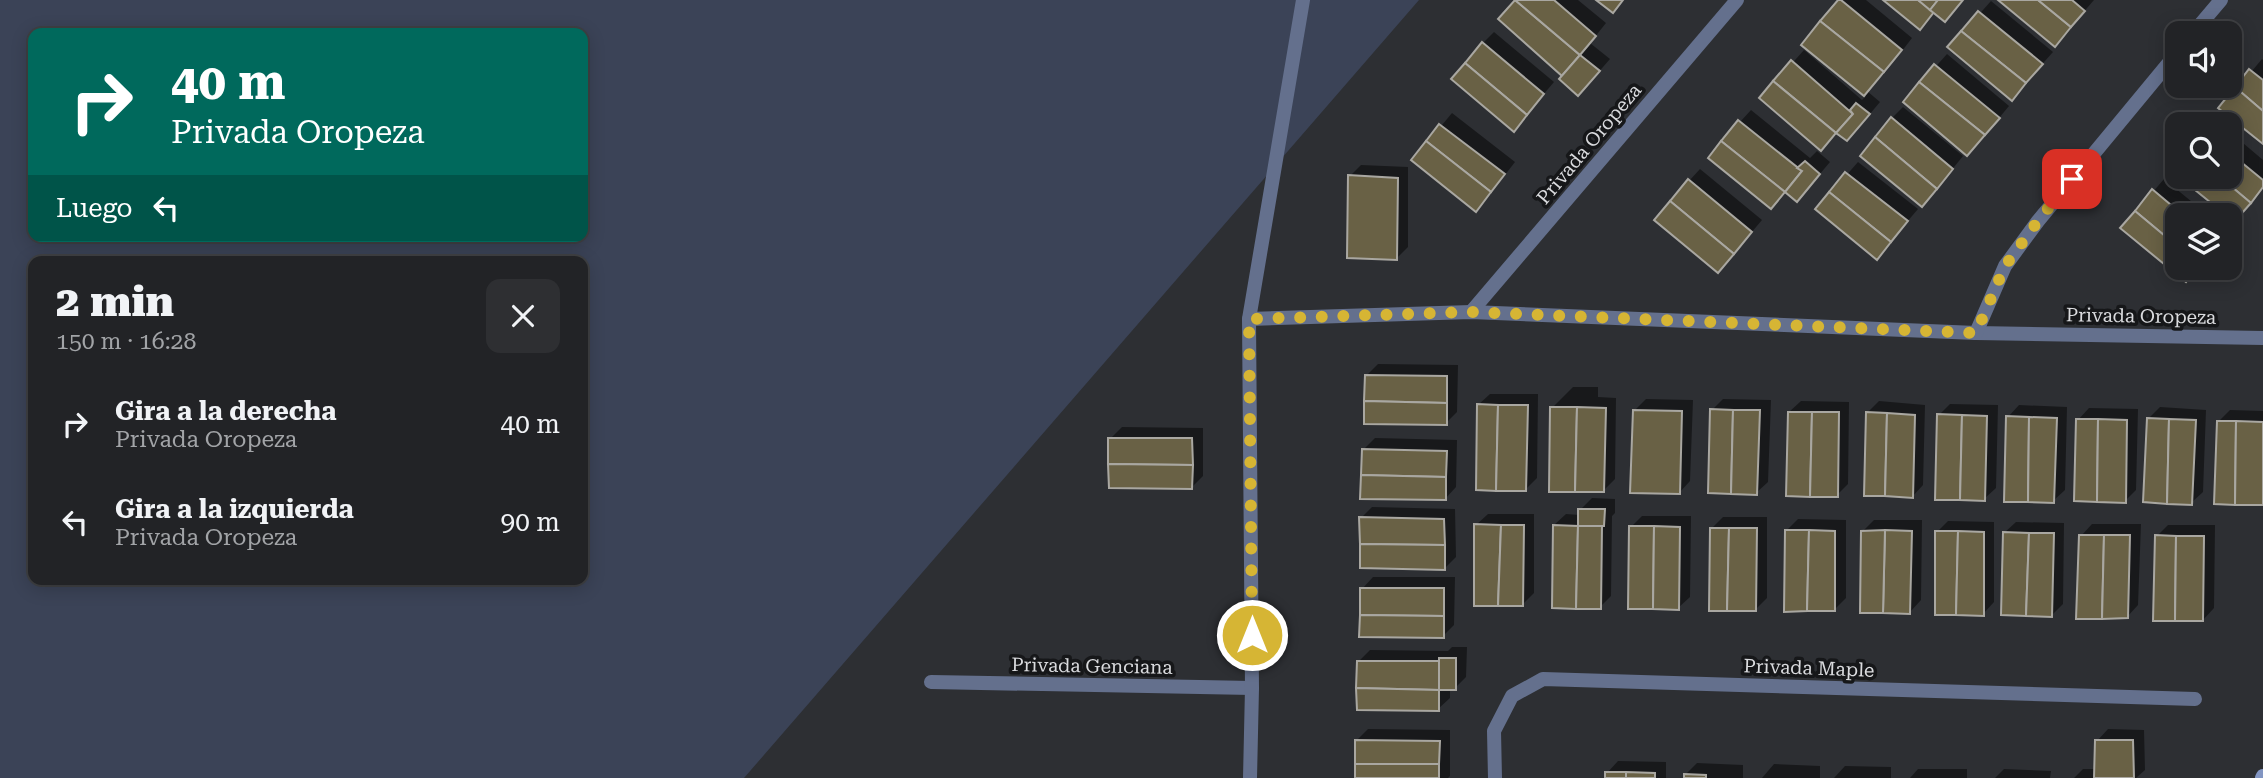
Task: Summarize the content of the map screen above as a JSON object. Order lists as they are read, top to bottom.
{
  "streets": {
    "street": ["Privada Oropeza", "Privada Genciana", "Privada Maple"]
  },
  "page": {
    "turn": ["40 m", "Privada Oropeza"],
    "then": "Luego",
    "heading": ["2 min", "150 m · 16:28"],
    "list": [
      {
        "name": "Gira a la derecha",
        "note": "Privada Oropeza",
        "value": "40 m"
      },
      {
        "name": "Gira a la izquierda",
        "note": "Privada Oropeza",
        "value": "90 m"
      }
    ]
  }
}
